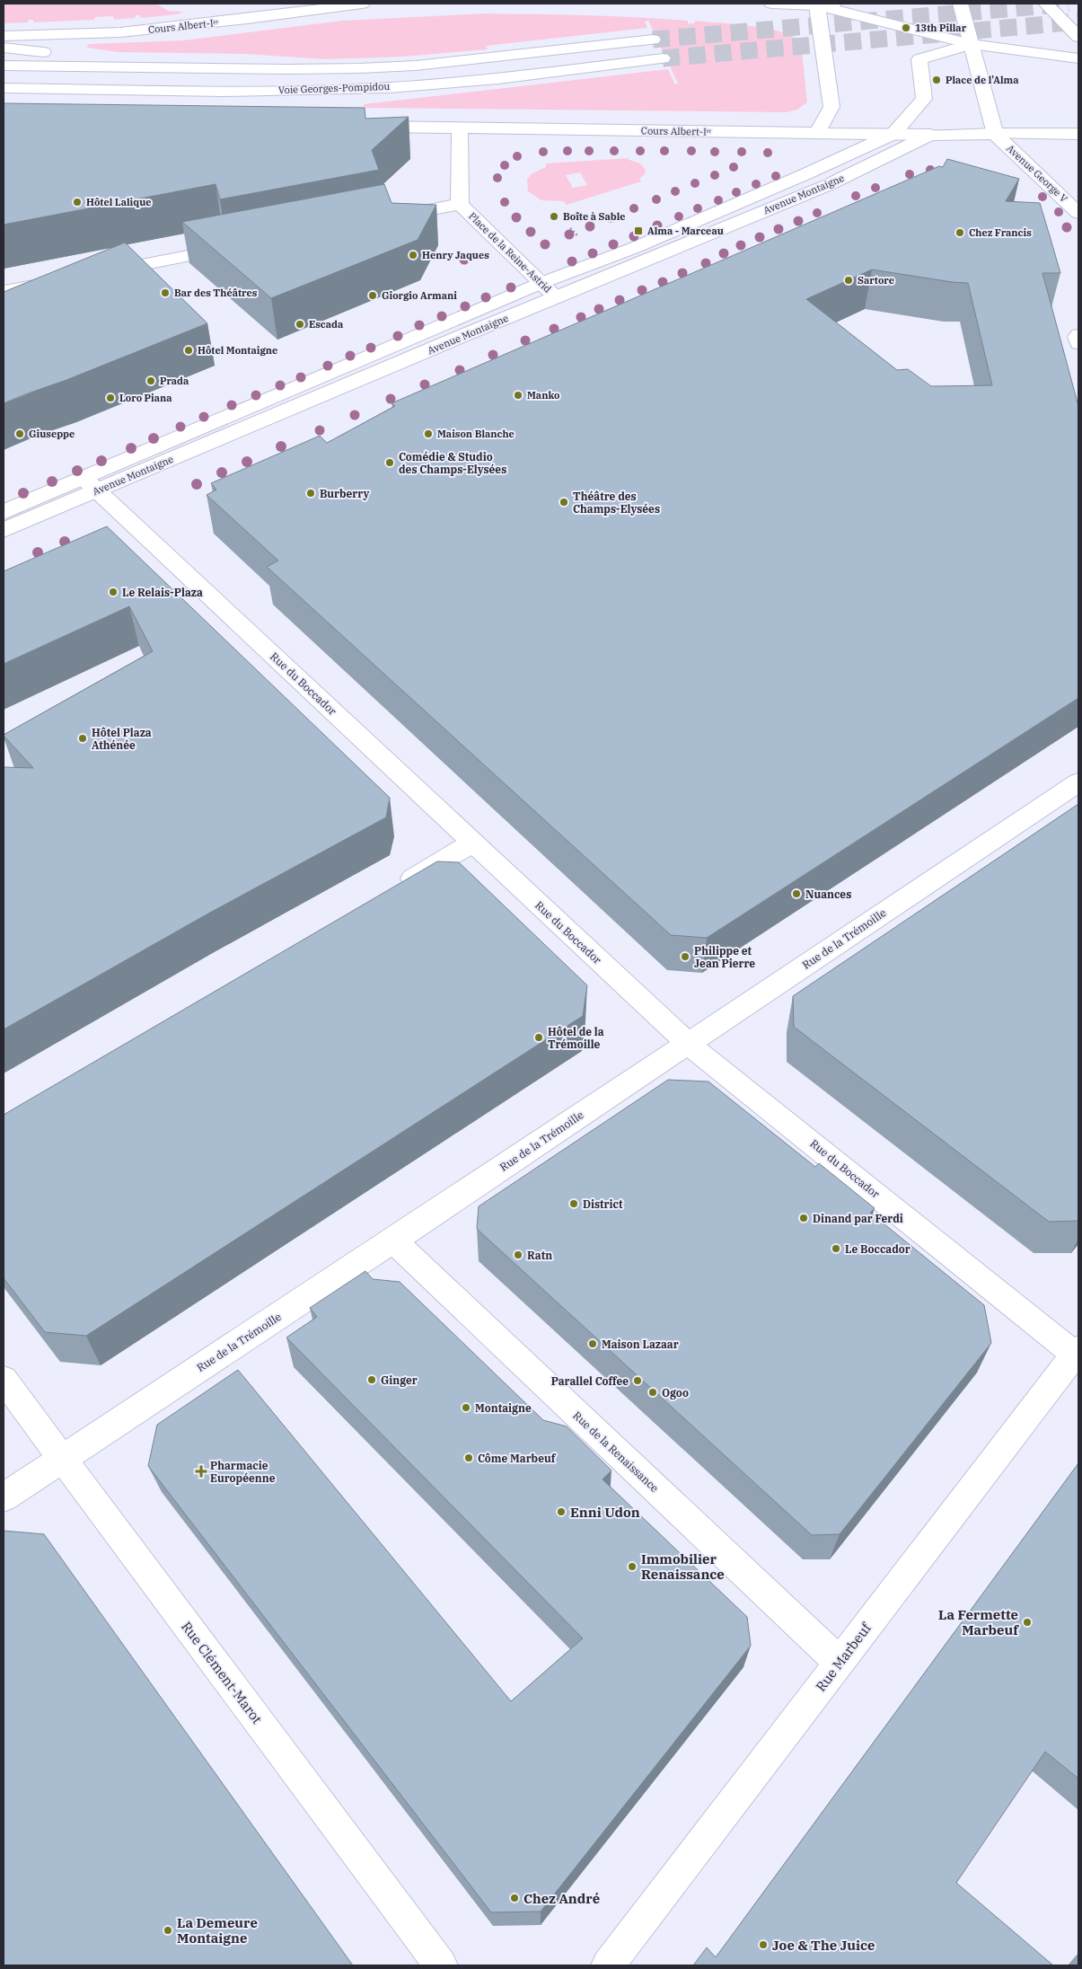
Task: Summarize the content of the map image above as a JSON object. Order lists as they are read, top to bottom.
{
  "streets": {
    "street": [
      "Cours Albert-Iᵉʳ",
      "Voie Georges-Pompidou",
      "Avenue George V",
      "Avenue Montaigne",
      "Place de la Reine-Astrid",
      "Rue du Boccador",
      "Rue de la Trémoille",
      "Rue de la Renaissance",
      "Rue Marbeuf",
      "Rue Clément-Marot"
    ]
  },
  "crossings": [
    ["Cours Albert-Iᵉʳ", "Avenue Montaigne"],
    ["Cours Albert-Iᵉʳ", "Place de la Reine-Astrid"],
    ["Avenue Montaigne", "Place de la Reine-Astrid"],
    ["Avenue Montaigne", "Rue du Boccador"],
    ["Rue du Boccador", "Rue de la Trémoille"],
    ["Rue du Boccador", "Rue Marbeuf"],
    ["Rue de la Trémoille", "Rue de la Renaissance"],
    ["Rue de la Trémoille", "Rue Clément-Marot"],
    ["Rue de la Renaissance", "Rue Marbeuf"]
  ],
  "places": {
    "other": [
      "13th Pillar",
      "Place de l'Alma",
      "Hôtel Lalique",
      "Boîte à Sable",
      "Chez Francis",
      "Henry Jaques",
      "Sartore",
      "Bar des Théâtres",
      "Giorgio Armani",
      "Escada",
      "Hôtel Montaigne",
      "Prada",
      "Manko",
      "Loro Piana",
      "Giuseppe",
      "Maison Blanche",
      "Comédie & Studio des Champs-Elysées",
      "Burberry",
      "Théâtre des Champs-Elysées",
      "Le Relais-Plaza",
      "Hôtel Plaza Athénée",
      "Nuances",
      "Philippe et Jean Pierre",
      "Hôtel de la Trémoille",
      "District",
      "Dinand par Ferdi",
      "Le Boccador",
      "Ratn",
      "Maison Lazaar",
      "Ginger",
      "Parallel Coffee",
      "Ogoo",
      "Montaigne",
      "Côme Marbeuf",
      "Enni Udon",
      "Immobilier Renaissance",
      "La Fermette Marbeuf",
      "Chez André",
      "La Demeure Montaigne",
      "Joe & The Juice"
    ],
    "transit": ["Alma - Marceau"],
    "health": ["Pharmacie Européenne"]
  }
}
